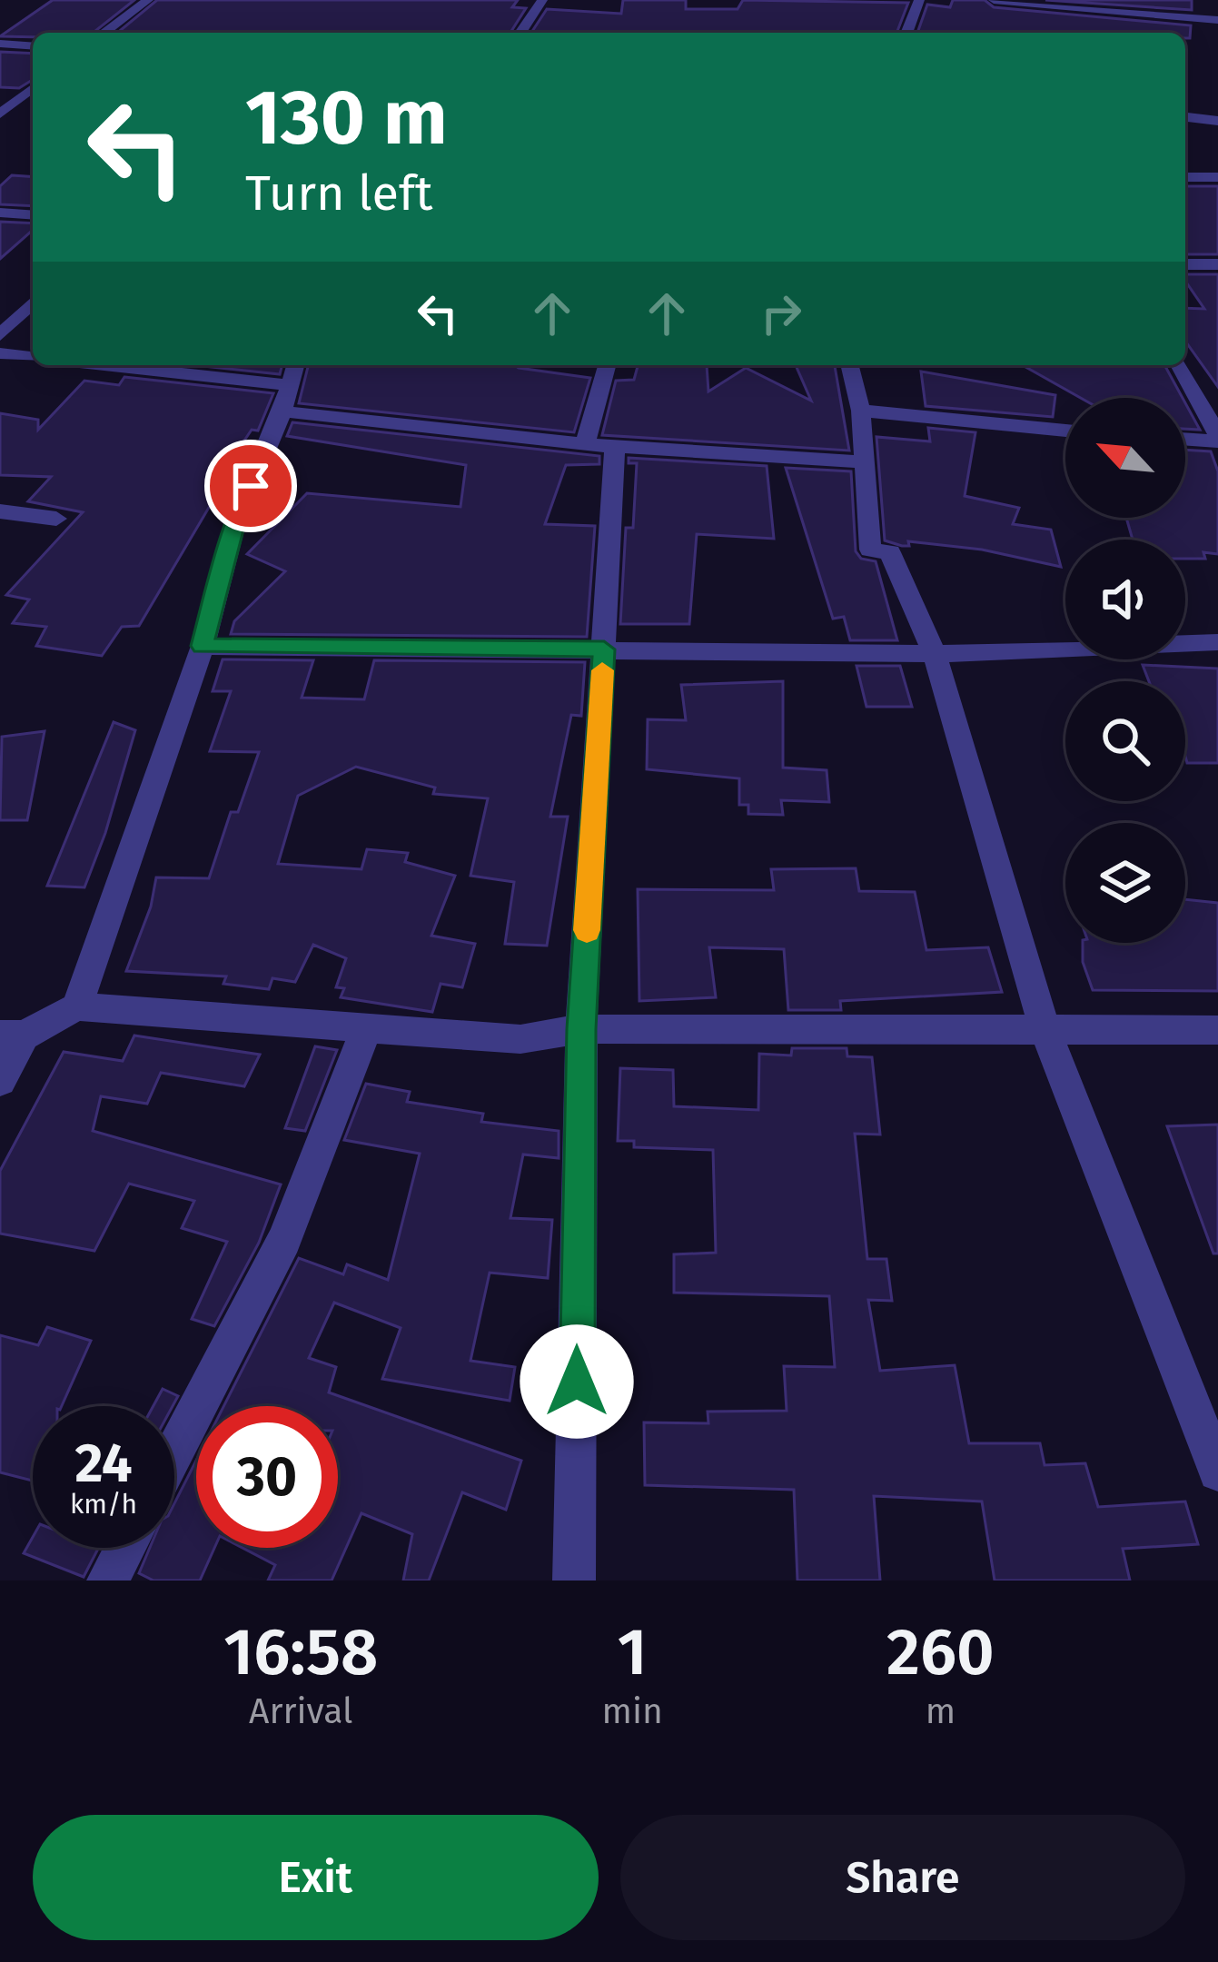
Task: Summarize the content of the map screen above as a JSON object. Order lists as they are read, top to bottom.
{
  "north": "top left",
  "page": {
    "turn": ["130 m", "Turn left"],
    "speed": "24 km/h",
    "limit": "30",
    "eta": [
      "16:58",
      "Arrival",
      "1",
      "min",
      "260",
      "m"
    ],
    "buttons": ["Exit", "Share"]
  }
}
